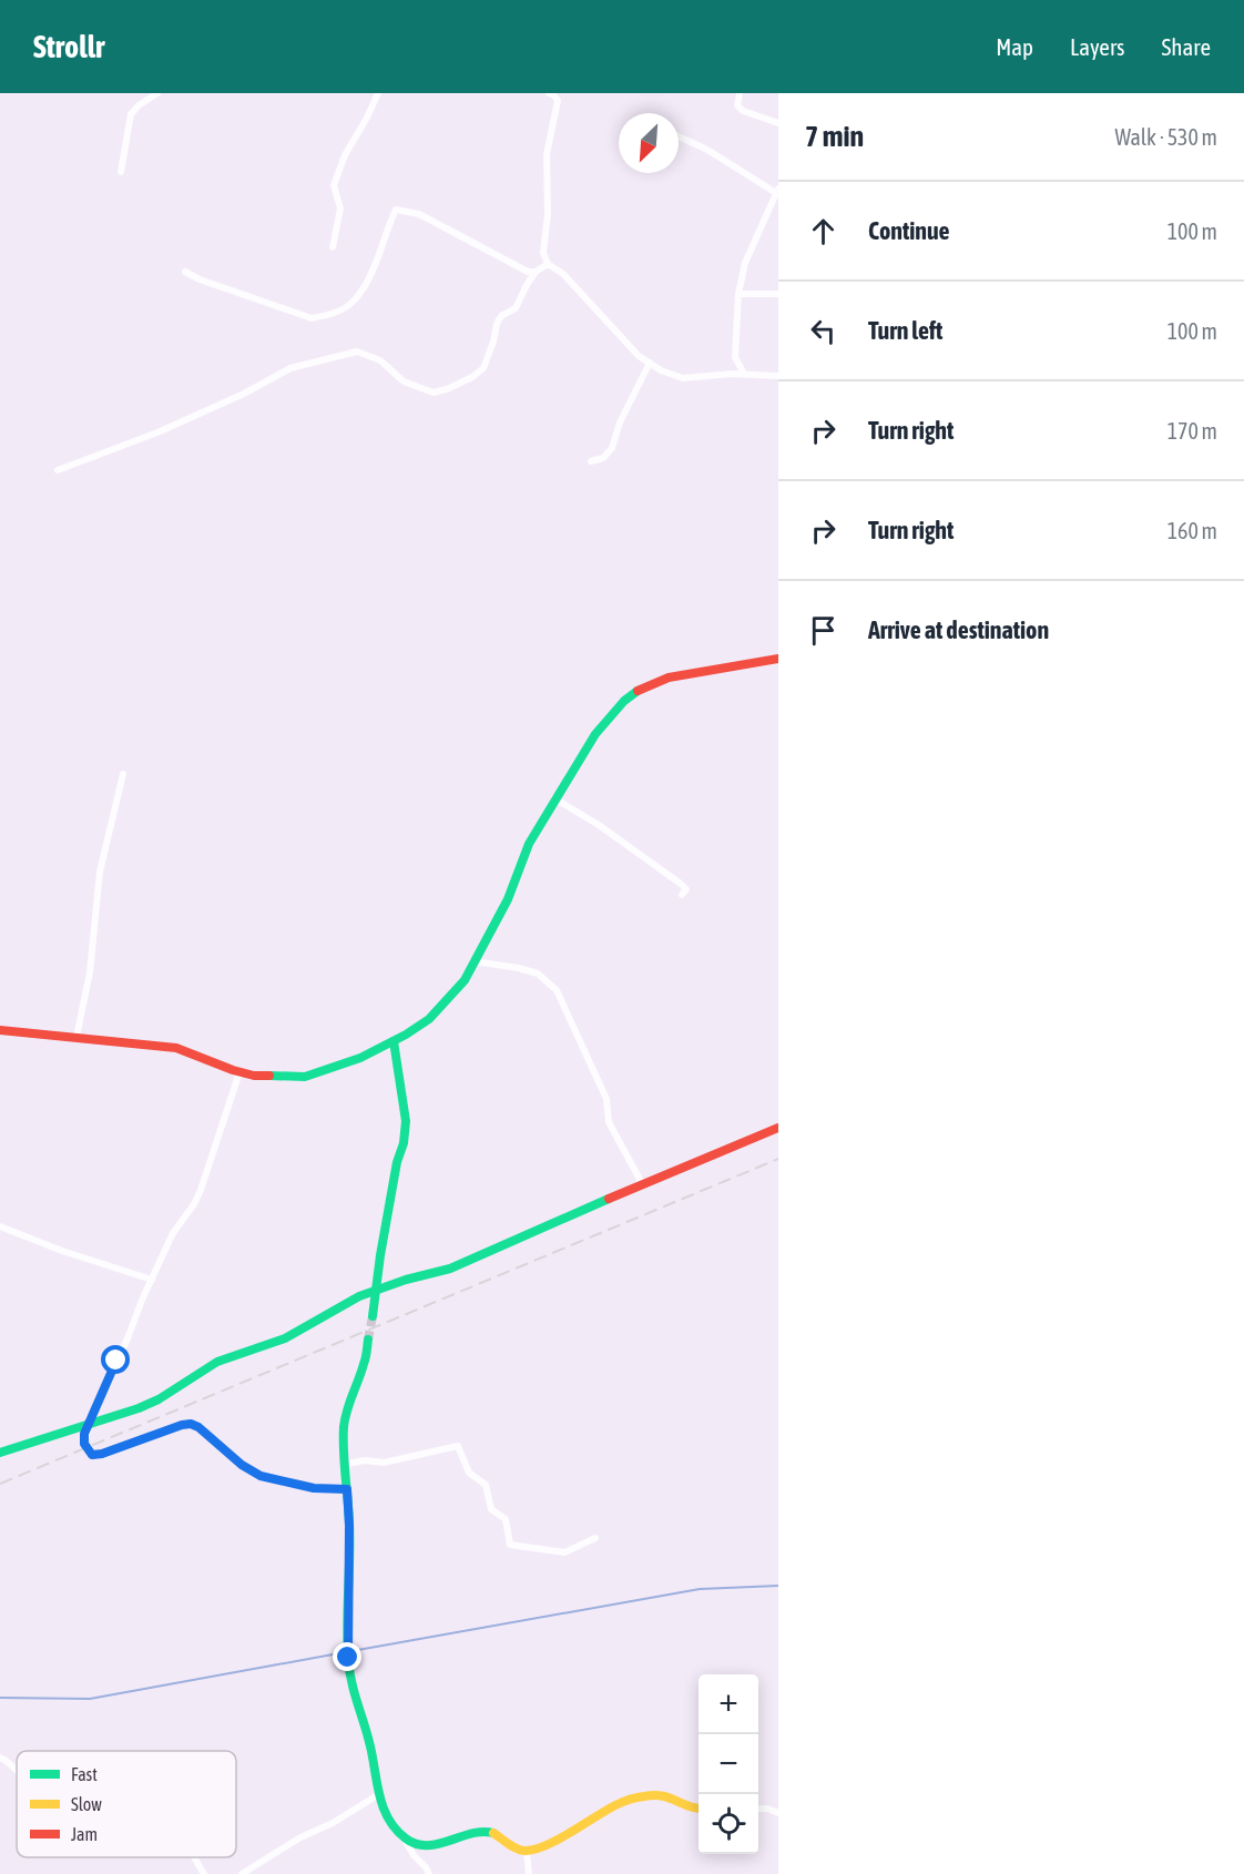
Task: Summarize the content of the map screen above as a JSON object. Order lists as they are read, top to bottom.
{
  "legend": ["Fast", "Slow", "Jam"],
  "north": "bottom left",
  "page": {
    "header": "Strollr",
    "nav": ["Map", "Layers", "Share"],
    "heading": ["7 min", "Walk · 530 m"],
    "list": [
      ["Continue", "100 m"],
      ["Turn left", "100 m"],
      ["Turn right", "170 m"],
      ["Turn right", "160 m"],
      "Arrive at destination"
    ],
    "map_buttons": ["+", "−"]
  }
}
